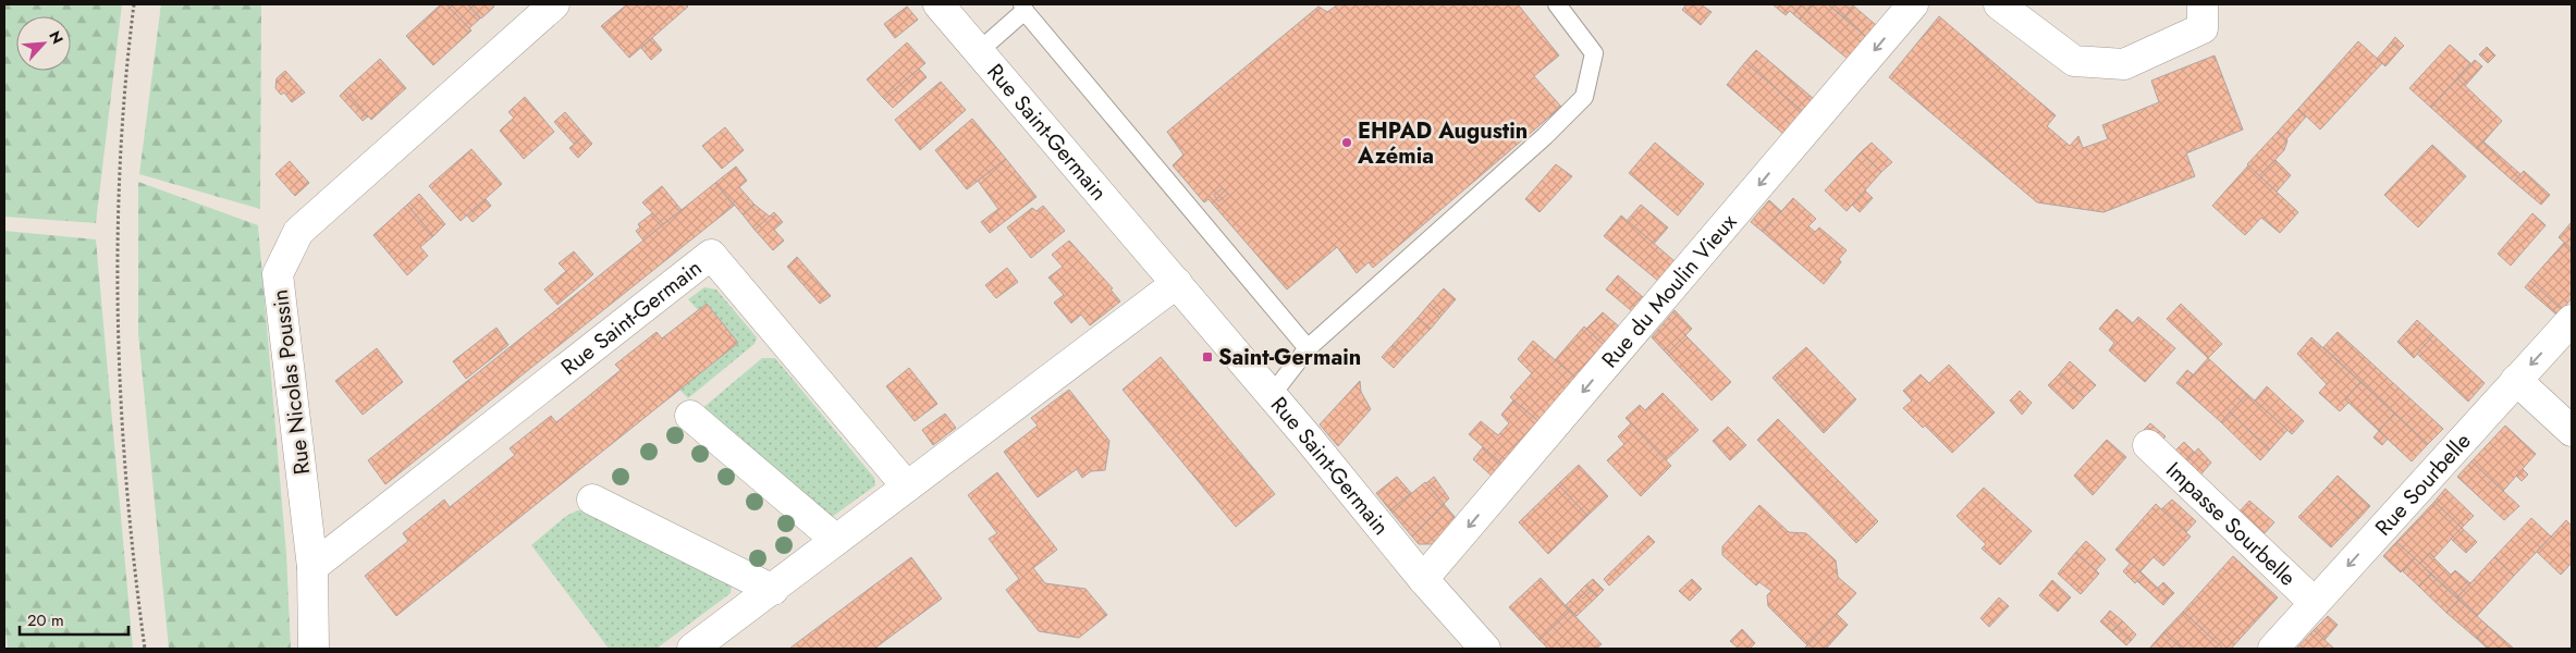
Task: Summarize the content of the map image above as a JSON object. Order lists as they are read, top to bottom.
{
  "streets": {
    "street": [
      "Rue Saint-Germain",
      "Rue du Moulin Vieux",
      "Rue Nicolas Poussin",
      "Rue Sourbelle",
      "Impasse Sourbelle"
    ]
  },
  "crossings": [
    ["Rue Saint-Germain", "Rue du Moulin Vieux"],
    ["Rue Saint-Germain", "Rue Nicolas Poussin"],
    ["Rue Sourbelle", "Impasse Sourbelle"]
  ],
  "one_way": ["Rue du Moulin Vieux", "Rue Sourbelle"],
  "places": {
    "other": ["EHPAD Augustin Azémia"],
    "transit": ["Saint-Germain"]
  },
  "scale_bar": "20 m",
  "north": "top right"
}
